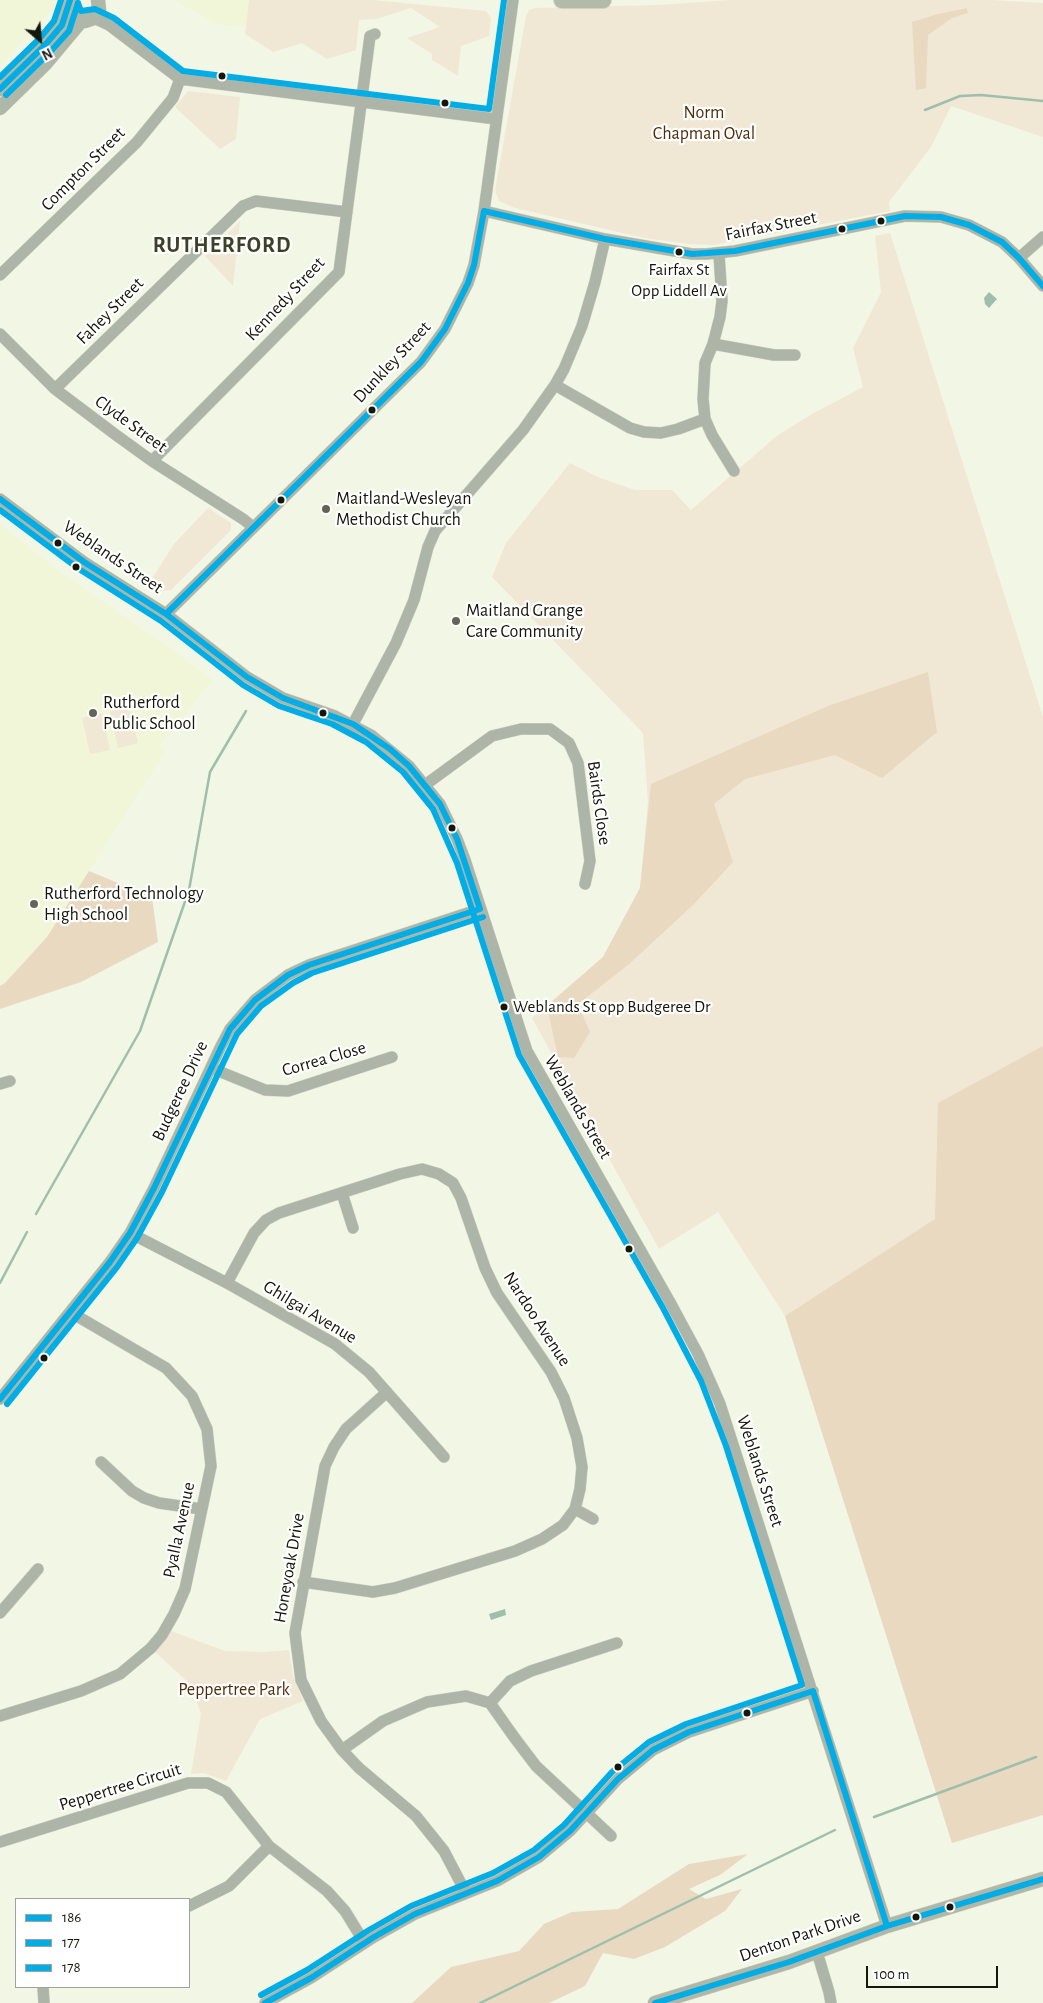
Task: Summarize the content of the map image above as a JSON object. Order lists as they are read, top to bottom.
{
  "streets": {
    "main road": ["Denton Park Drive"],
    "street": [
      "Compton Street",
      "Fairfax Street",
      "Kennedy Street",
      "Fahey Street",
      "Dunkley Street",
      "Clyde Street",
      "Weblands Street",
      "Bairds Close",
      "Correa Close",
      "Budgeree Drive",
      "Ghilgai Avenue",
      "Nardoo Avenue",
      "Pyalla Avenue",
      "Honeyoak Drive",
      "Peppertree Circuit"
    ]
  },
  "crossings": [
    ["Fairfax Street", "Dunkley Street"],
    ["Kennedy Street", "Fahey Street"],
    ["Kennedy Street", "Clyde Street"],
    ["Fahey Street", "Clyde Street"],
    ["Dunkley Street", "Clyde Street"],
    ["Dunkley Street", "Weblands Street"],
    ["Weblands Street", "Bairds Close"],
    ["Weblands Street", "Budgeree Drive"],
    ["Weblands Street", "Denton Park Drive"],
    ["Correa Close", "Budgeree Drive"],
    ["Budgeree Drive", "Ghilgai Avenue"],
    ["Budgeree Drive", "Pyalla Avenue"],
    ["Ghilgai Avenue", "Nardoo Avenue"],
    ["Ghilgai Avenue", "Honeyoak Drive"]
  ],
  "districts": ["RUTHERFORD"],
  "parks": ["Norm Chapman Oval", "Peppertree Park"],
  "places": [
    "Fairfax St Opp Liddell Av",
    "Maitland-Wesleyan Methodist Church",
    "Maitland Grange Care Community",
    "Rutherford Public School",
    "Rutherford Technology High School",
    "Weblands St opp Budgeree Dr"
  ],
  "lines": ["transit line 186", "transit line 178", "transit line 177"],
  "legend": ["186", "177", "178"],
  "scale_bar": "100 m",
  "north": "bottom right"
}
